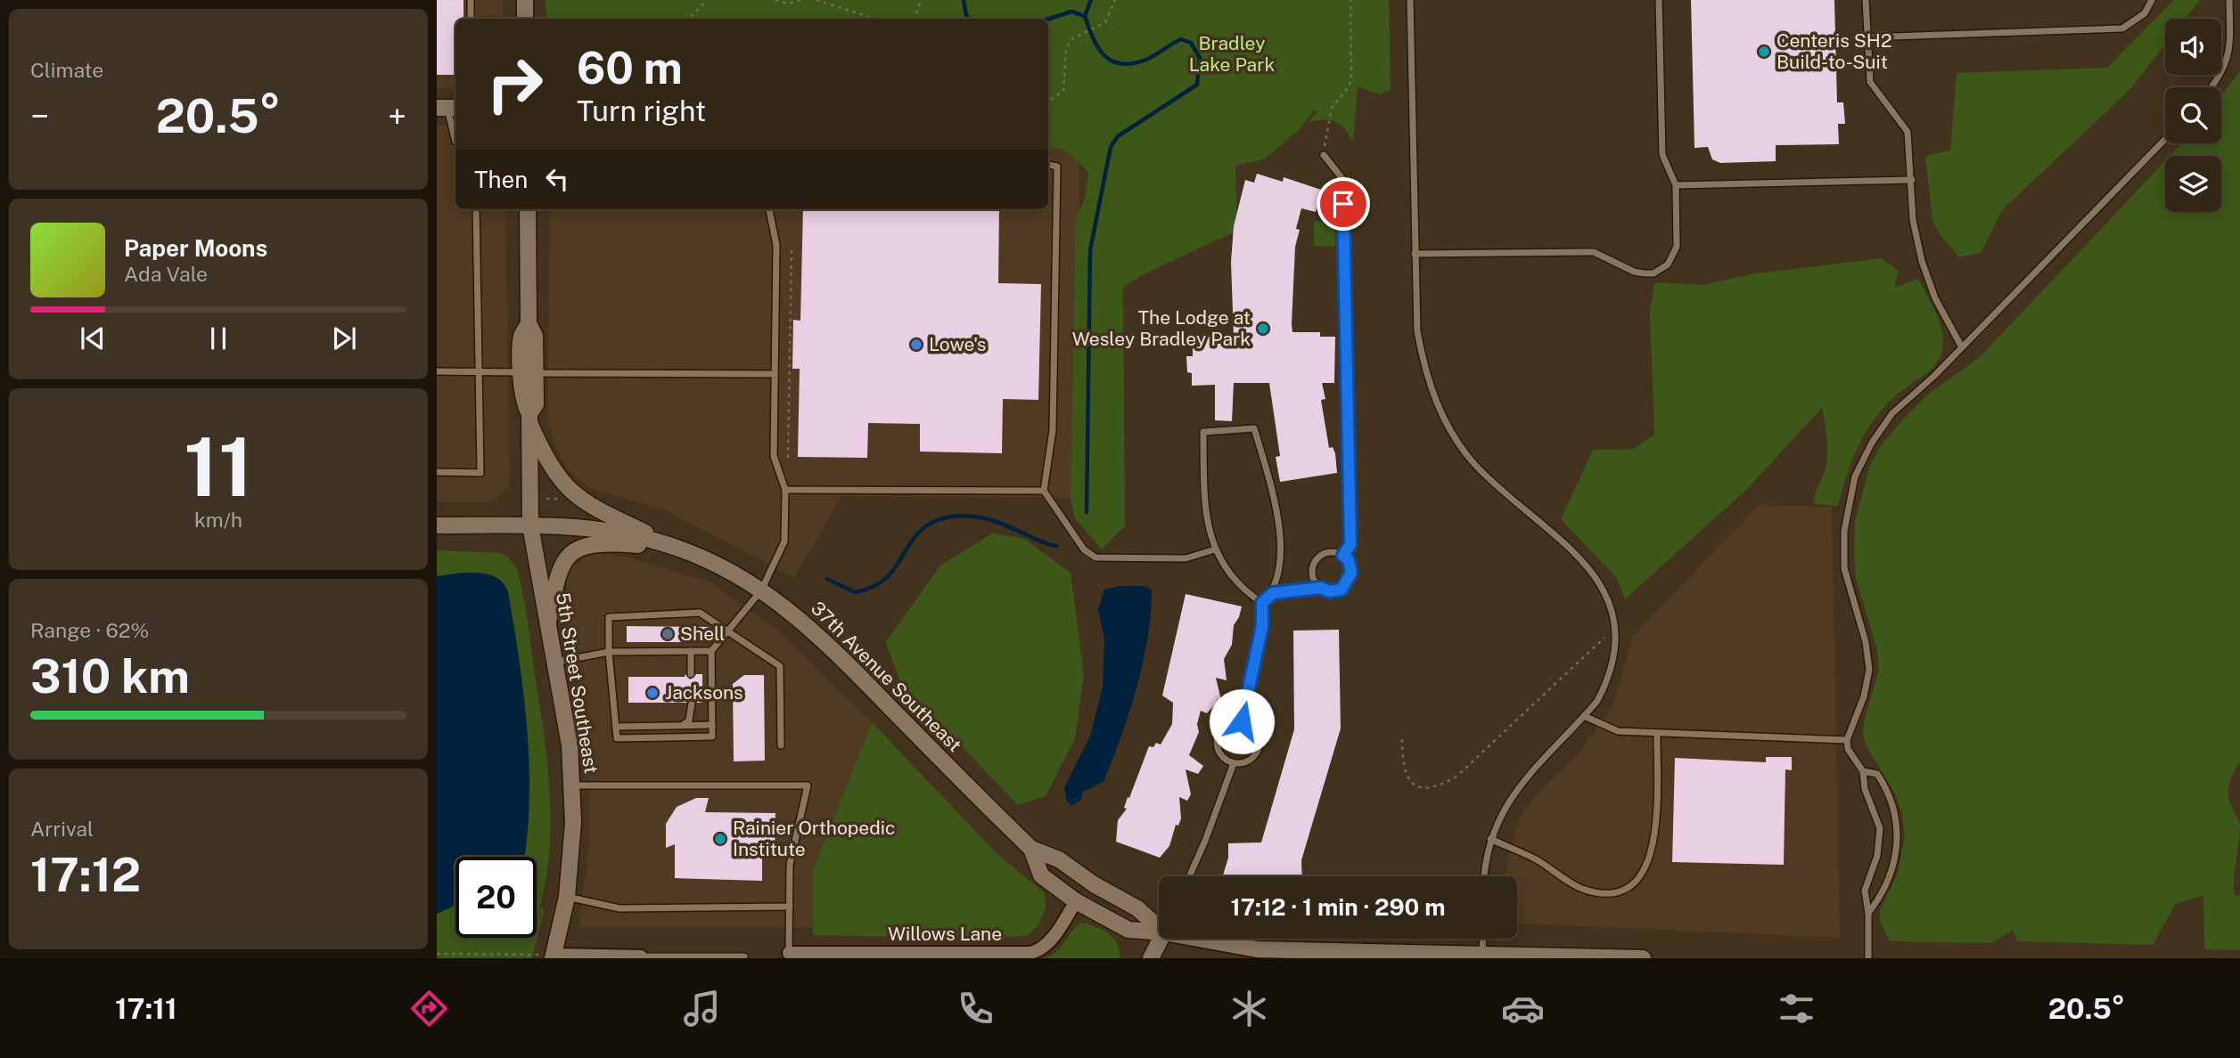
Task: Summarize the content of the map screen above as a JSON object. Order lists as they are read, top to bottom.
{
  "streets": {
    "main road": ["37th Avenue Southeast", "5th Street Southeast"],
    "street": ["Willows Lane"]
  },
  "crossings": [
    ["37th Avenue Southeast", "5th Street Southeast"],
    ["37th Avenue Southeast", "Willows Lane"]
  ],
  "parks": ["Bradley Lake Park"],
  "places": [
    "Centeris SH2 Build-to-Suit",
    "The Lodge at Wesley Bradley Park",
    "Lowe's",
    "Shell",
    "Jacksons",
    "Rainier Orthopedic Institute"
  ],
  "page": {
    "tile": [
      "Climate",
      ["11", "km/h"],
      ["Range · 62%", "310 km"],
      ["Arrival", "17:12"]
    ],
    "turn": ["60 m", "Turn right"],
    "heat": ["−", "20.5°", "+"],
    "then": "Then",
    "song": ["Paper Moons", "Ada Vale"],
    "limit": "20",
    "trip": "17:12 · 1 min · 290 m",
    "tabs": ["17:11", "20.5°"]
  }
}
